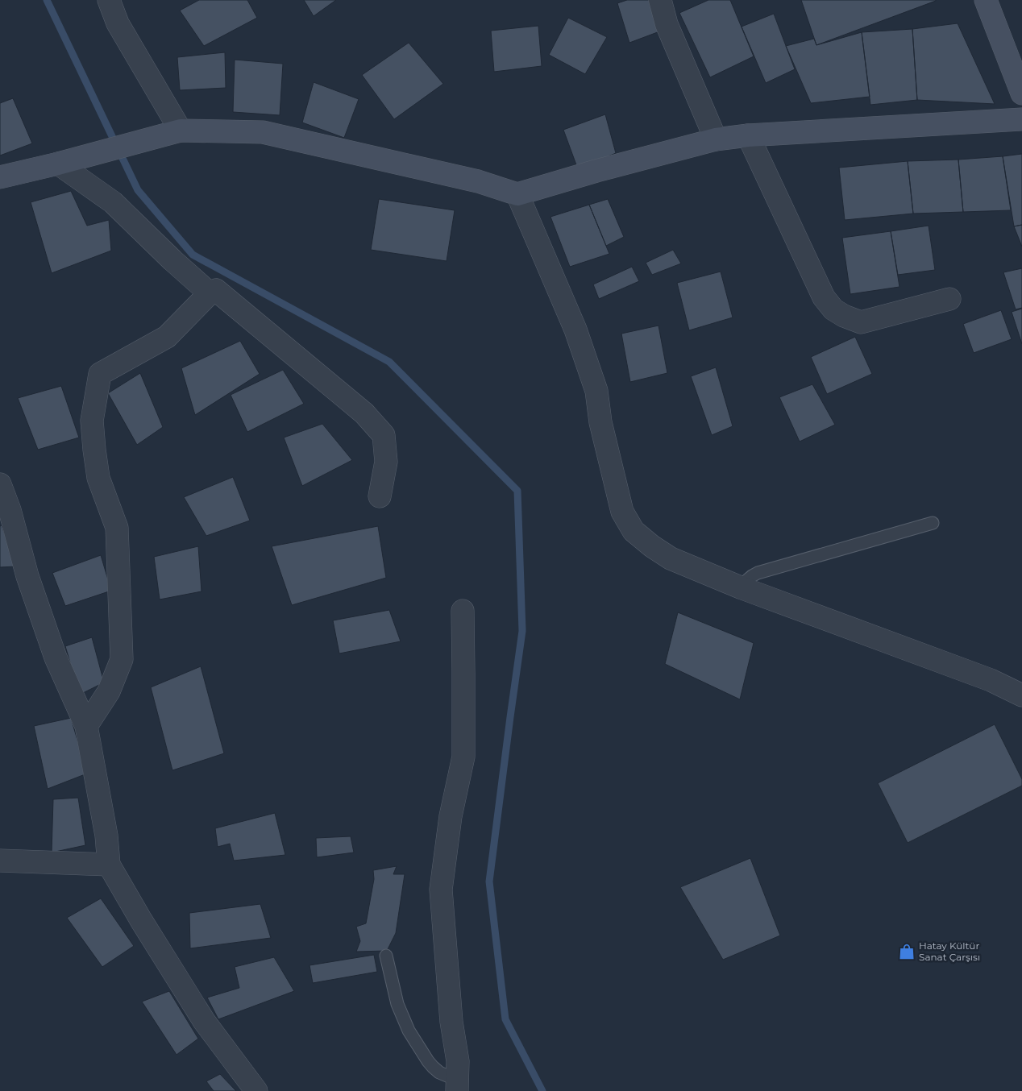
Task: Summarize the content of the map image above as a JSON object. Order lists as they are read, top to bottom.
{
  "places": {
    "shop": ["Hatay Kültür Sanat Çarşısı"]
  }
}
